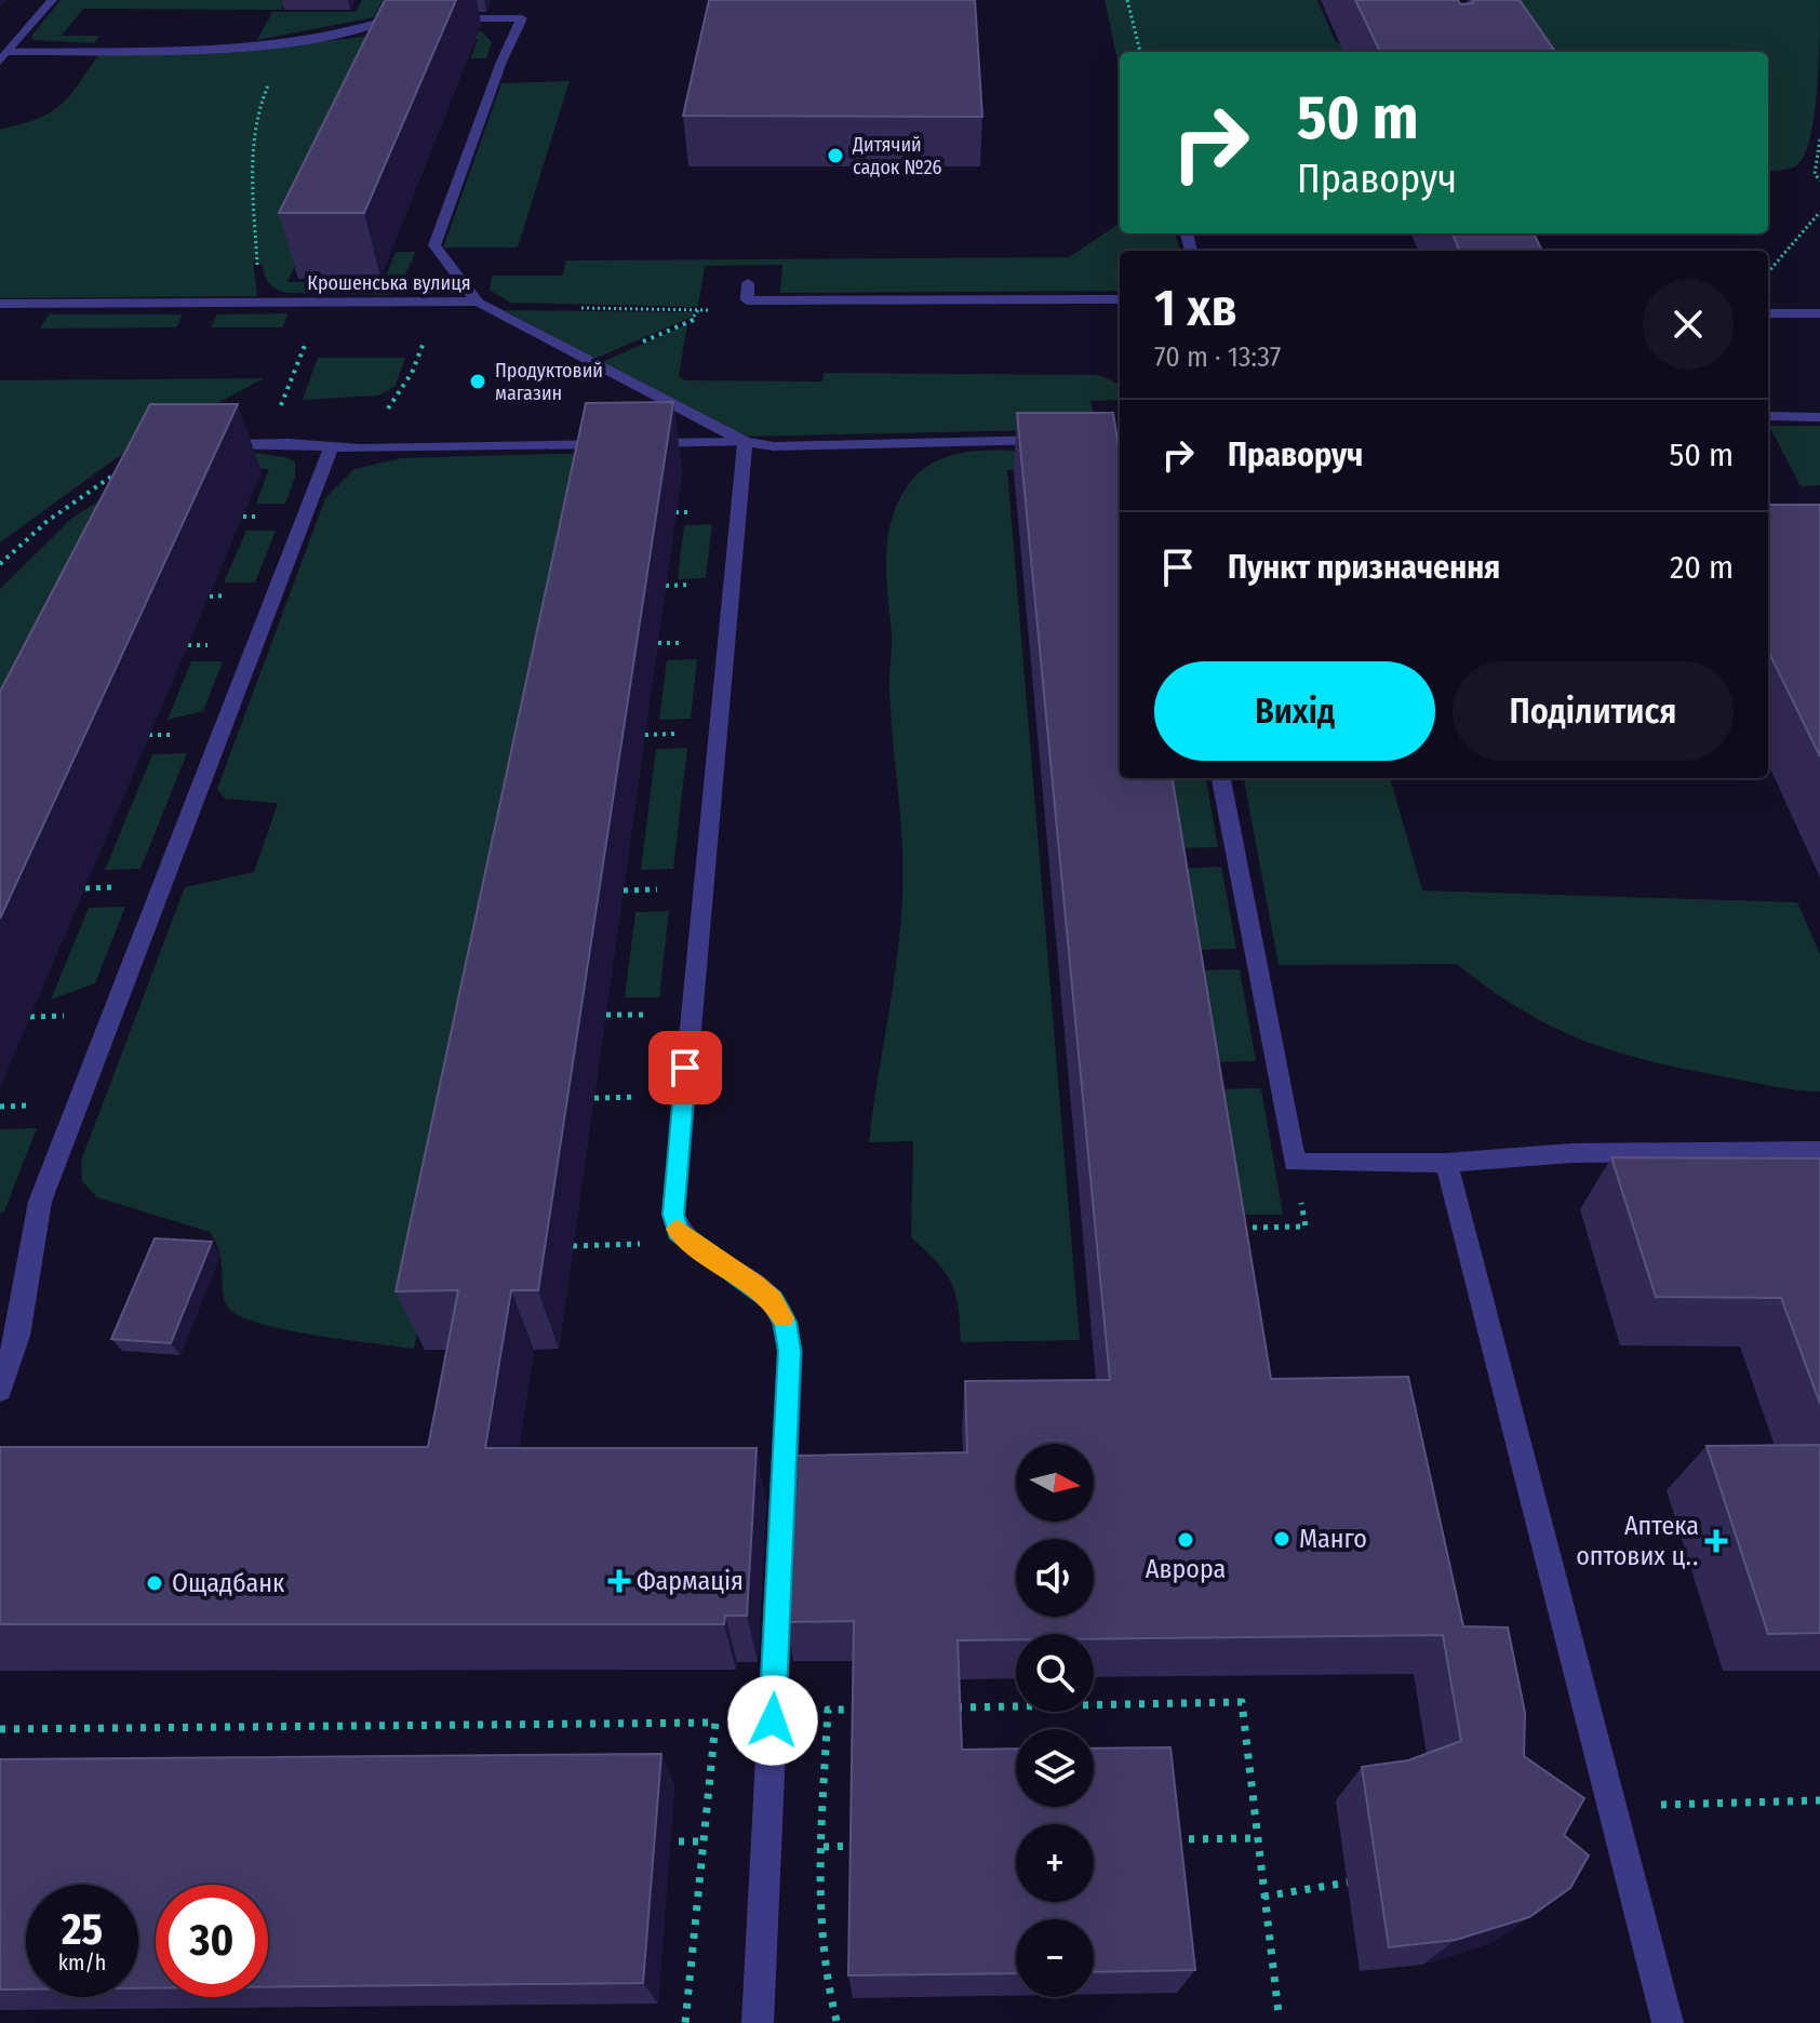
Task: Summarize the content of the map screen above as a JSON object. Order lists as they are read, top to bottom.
{
  "streets": {
    "street": ["Крошенська вулиця"]
  },
  "places": {
    "other": [
      "Дитячий садок №26",
      "Продуктовий магазин",
      "Манго",
      "Аврора",
      "Ощадбанк"
    ],
    "health": ["Аптека оптових ц‥", "Фармація"]
  },
  "north": "right",
  "page": {
    "turn": ["50 m", "Праворуч"],
    "heading": ["1 хв", "70 m · 13:37"],
    "list": [
      {
        "name": "Праворуч",
        "value": "50 m"
      },
      {
        "name": "Пункт призначення",
        "value": "20 m"
      }
    ],
    "buttons": ["Вихід", "Поділитися"],
    "map_buttons": ["+", "−"],
    "speed": "25 km/h",
    "limit": "30"
  }
}
